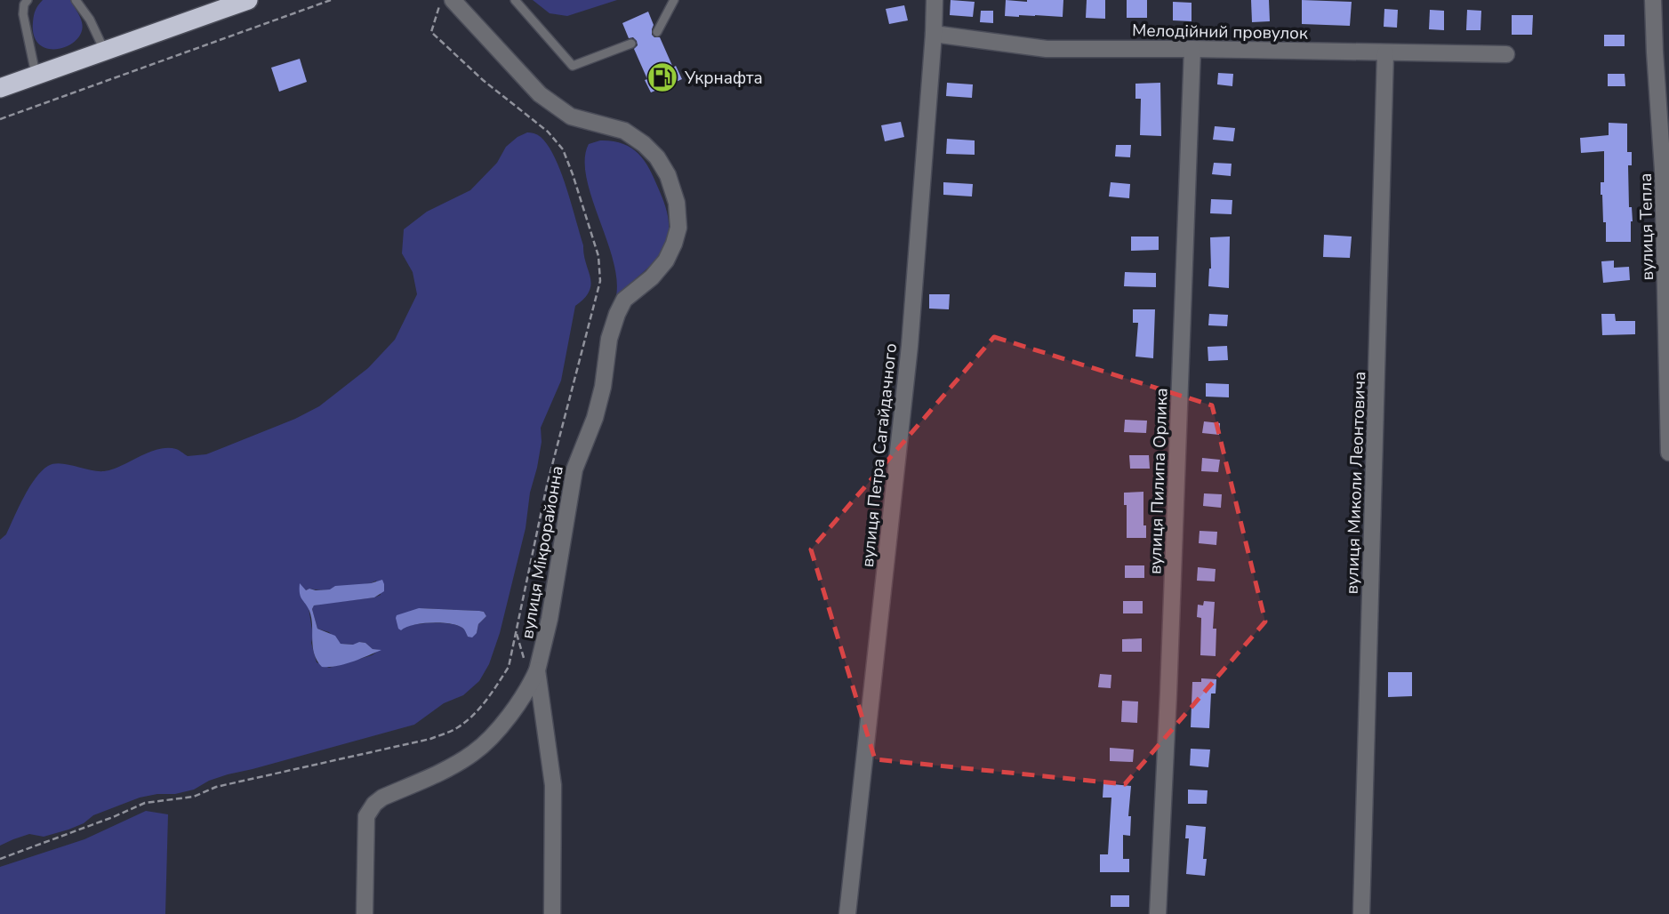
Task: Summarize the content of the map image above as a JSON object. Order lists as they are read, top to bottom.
{
  "streets": {
    "street": [
      "Мелодійний провулок",
      "вулиця Тепла",
      "вулиця Петра Сагайдачного",
      "вулиця Пилипа Орлика",
      "вулиця Миколи Леонтовича",
      "вулиця Мікрорайонна"
    ]
  },
  "crossings": [
    ["Мелодійний провулок", "вулиця Петра Сагайдачного"],
    ["Мелодійний провулок", "вулиця Пилипа Орлика"],
    ["Мелодійний провулок", "вулиця Миколи Леонтовича"]
  ],
  "places": {
    "fuel station": ["Укрнафта"]
  }
}
